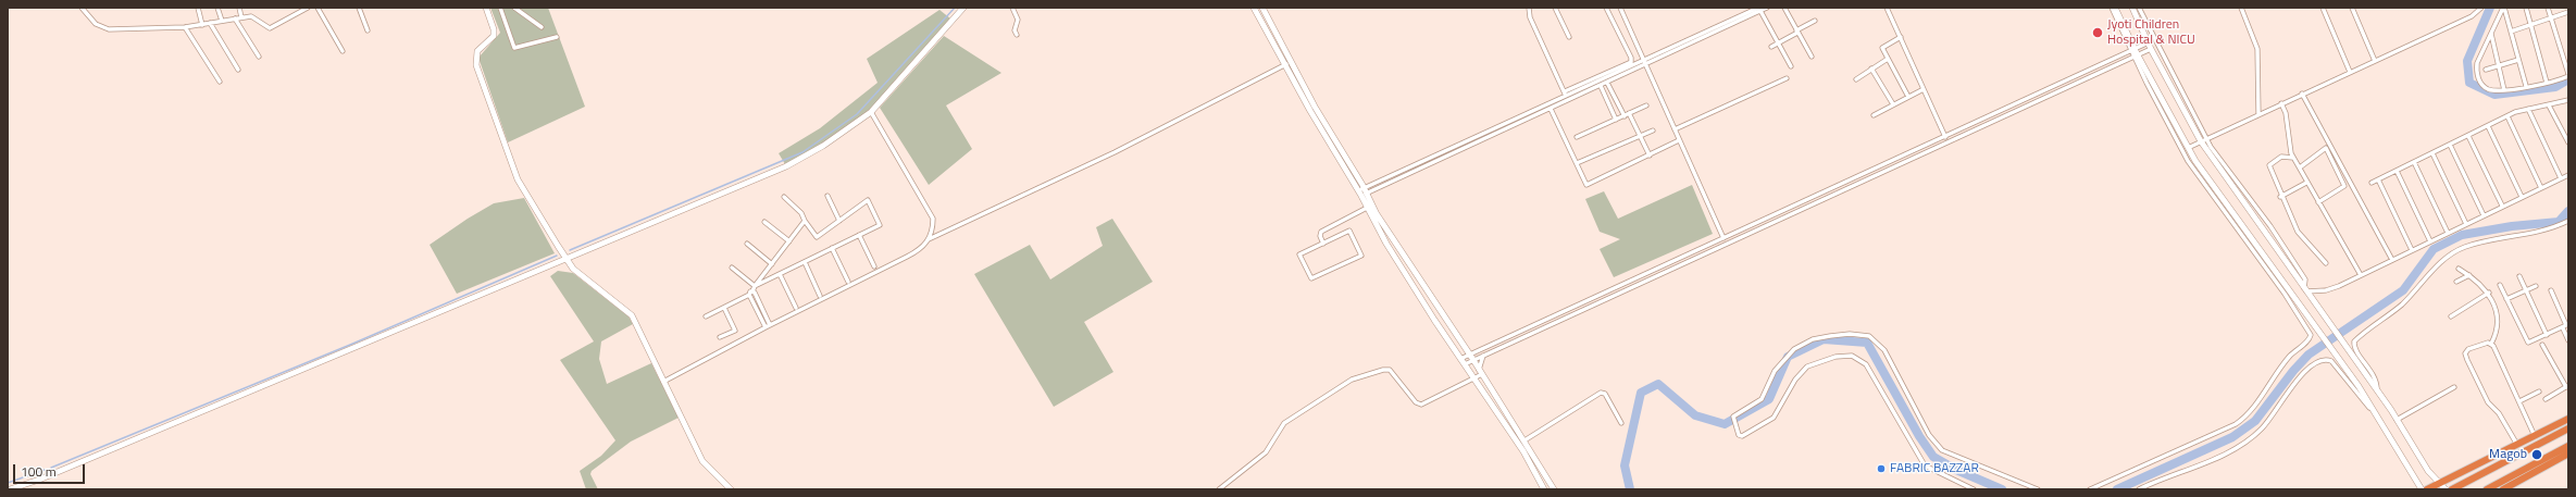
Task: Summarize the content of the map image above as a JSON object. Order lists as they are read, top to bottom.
{
  "places": ["Jyoti Children Hospital & NICU", "Magob", "FABRIC BAZZAR"],
  "scale_bar": "100 m"
}
